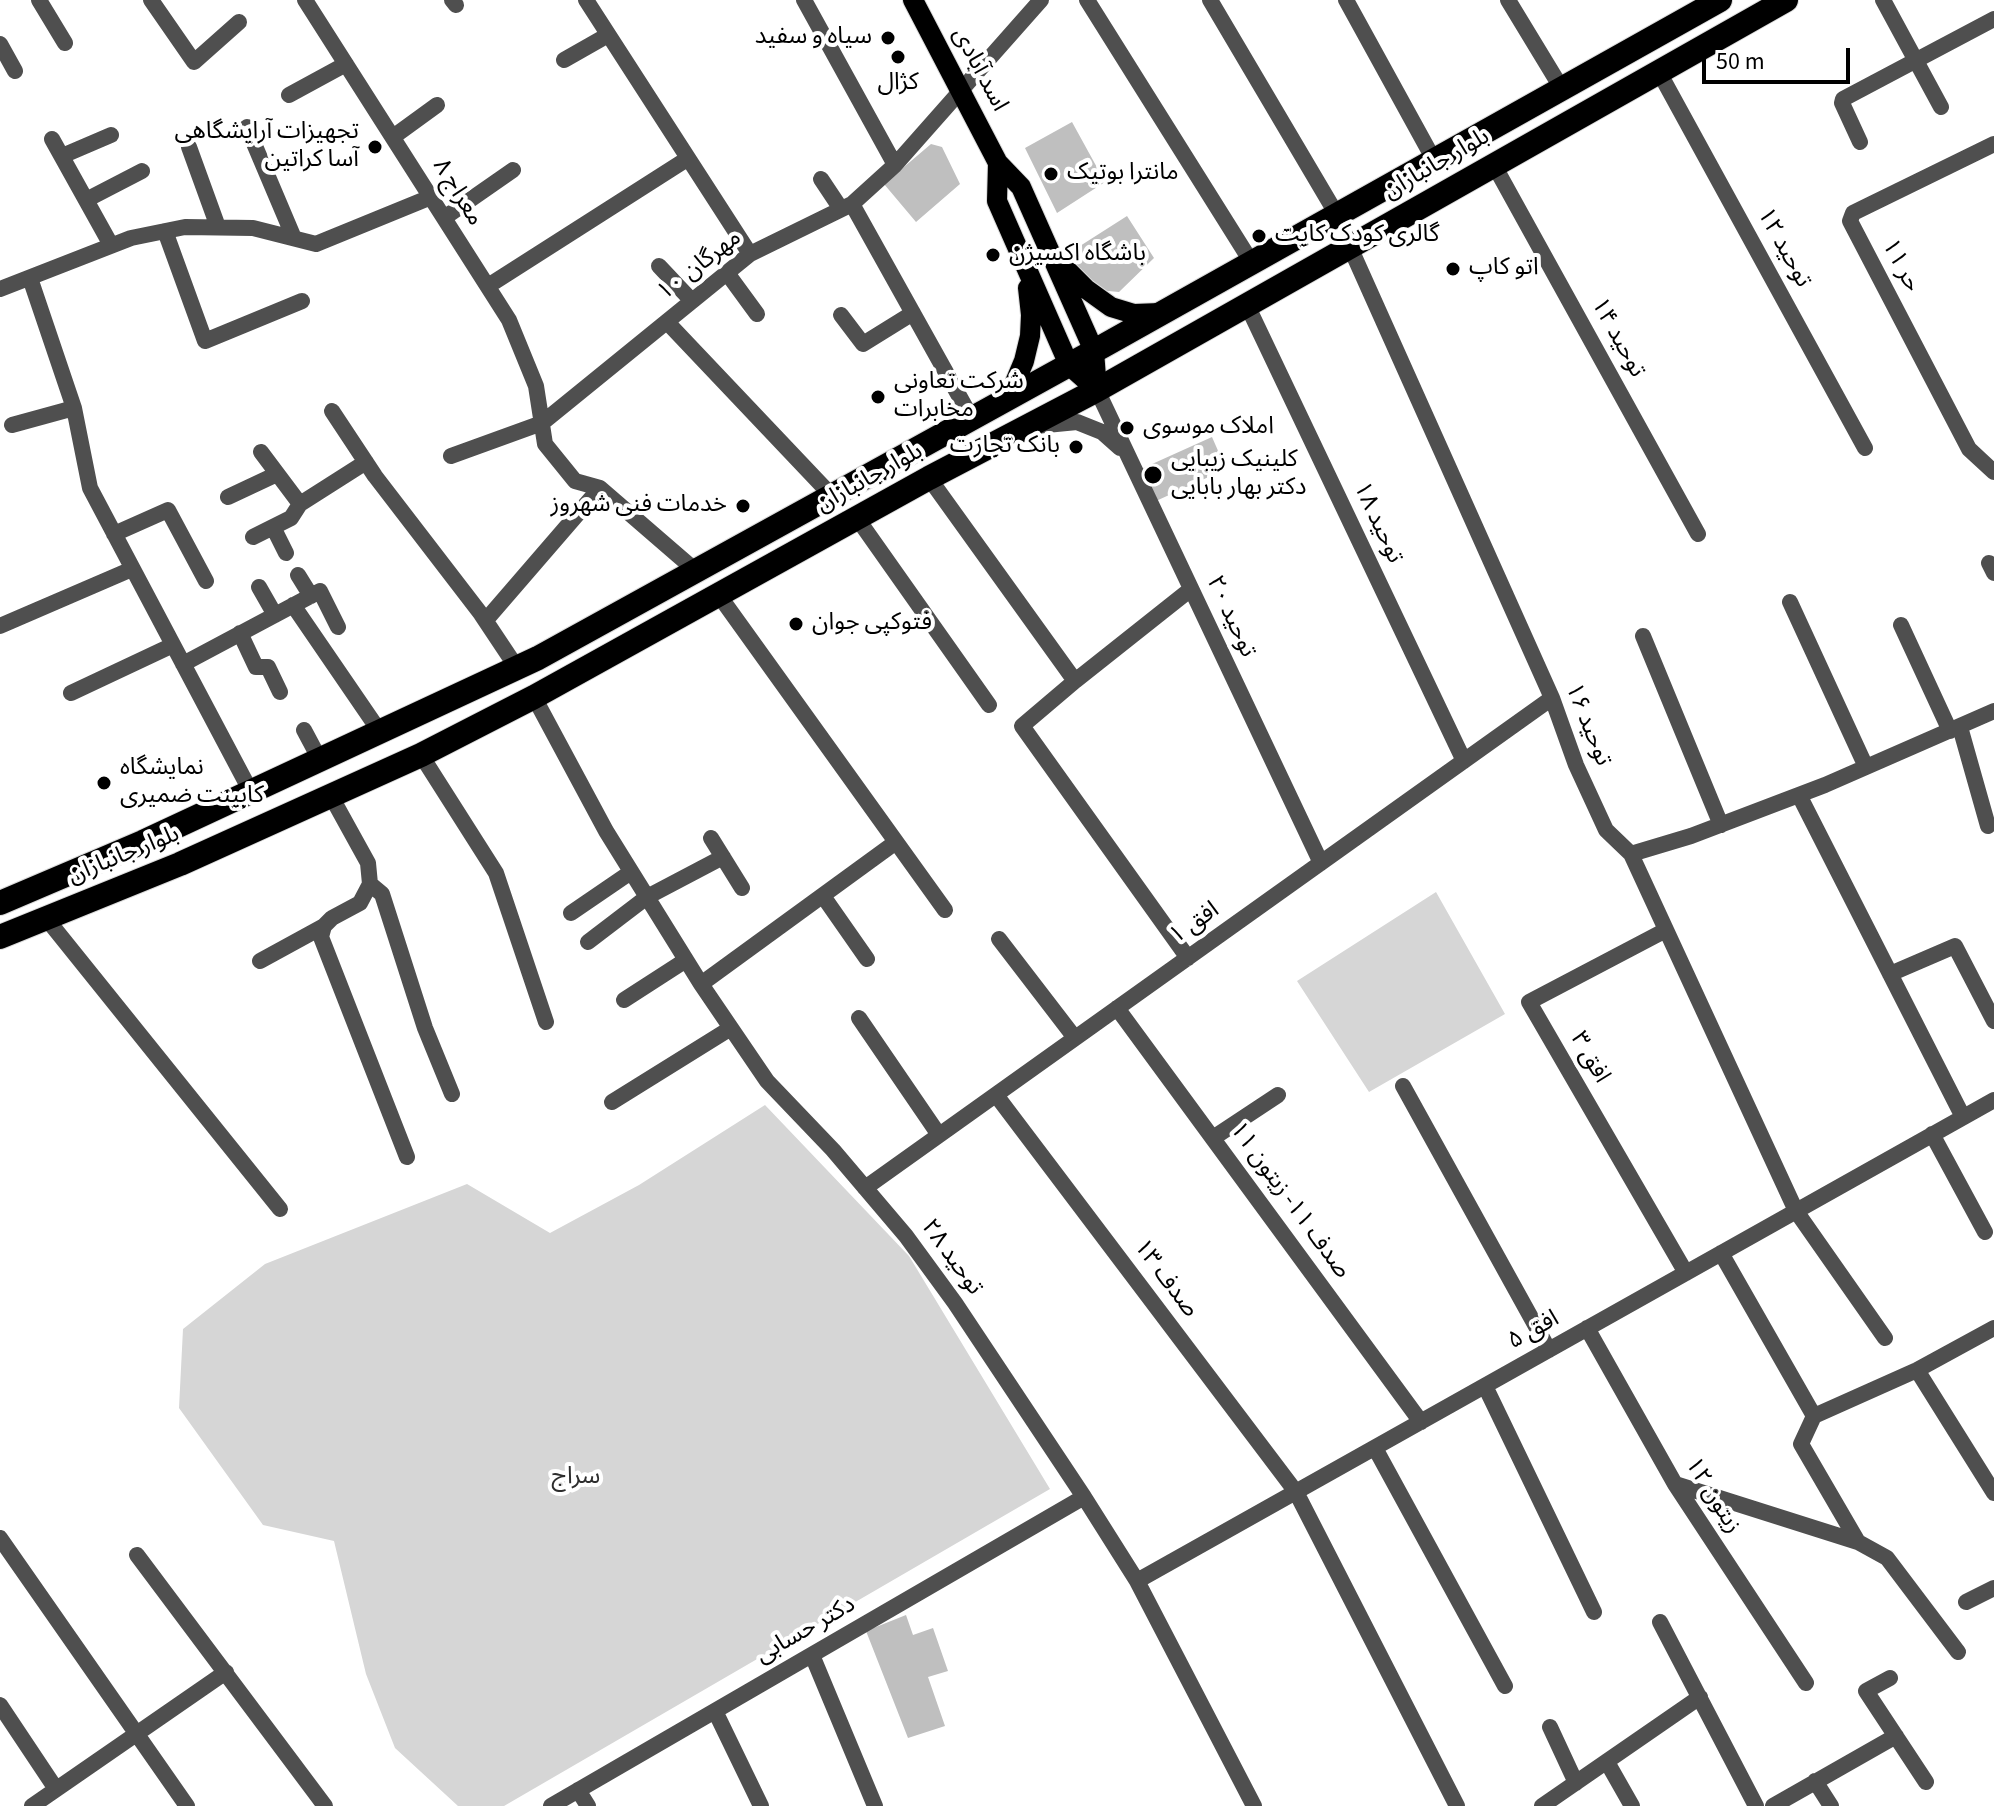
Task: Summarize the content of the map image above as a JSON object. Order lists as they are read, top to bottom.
{
  "streets": {
    "highway": ["بلوار جانبازان"],
    "main road": ["اسد آبادی"],
    "street": [
      "معراج ۸",
      "توحید ۱۲",
      "مهرگان ۱۰",
      "حر ۱۱",
      "توحید ۱۴",
      "توحید ۱۸",
      "توحید ۲۰",
      "توحید ۱۶",
      "افق ۱",
      "افق ۳",
      "صدف ۱۱- زیتون ۱۱",
      "توحید ۲۸",
      "صدف ۱۳",
      "افق ۵",
      "زیتون ۱۲",
      "دکتر حسابی"
    ]
  },
  "crossings": [
    ["اسد آبادی", "بلوار جانبازان"],
    ["اسد آبادی", "مهرگان ۱۰"],
    ["اسد آبادی", "توحید ۲۰"],
    ["بلوار جانبازان", "معراج ۸"],
    ["بلوار جانبازان", "توحید ۱۲"],
    ["بلوار جانبازان", "توحید ۱۴"],
    ["بلوار جانبازان", "توحید ۱۸"],
    ["بلوار جانبازان", "توحید ۲۰"],
    ["بلوار جانبازان", "توحید ۱۶"],
    ["بلوار جانبازان", "توحید ۲۸"],
    ["معراج ۸", "مهرگان ۱۰"],
    ["توحید ۱۸", "افق ۱"],
    ["توحید ۲۰", "افق ۱"],
    ["توحید ۱۶", "افق ۱"],
    ["توحید ۱۶", "افق ۳"],
    ["توحید ۱۶", "افق ۵"],
    ["افق ۱", "صدف ۱۱- زیتون ۱۱"],
    ["افق ۱", "توحید ۲۸"],
    ["افق ۱", "صدف ۱۳"],
    ["افق ۳", "افق ۵"],
    ["صدف ۱۱- زیتون ۱۱", "افق ۵"],
    ["توحید ۲۸", "دکتر حسابی"],
    ["صدف ۱۳", "افق ۵"],
    ["افق ۵", "زیتون ۱۲"]
  ],
  "parks": ["سراج"],
  "places": [
    "سیاه و سفید",
    "کژال",
    "تجهیزات آرایشگاهی آسا کراتین",
    "مانترا بوتیک",
    "گالری کودک کایت",
    "باشگاه اکسیژن",
    "اتو کاپ",
    "شرکت تعاونی مخابرات",
    "املاک موسوی",
    "بانک تجارت",
    "کلینیک زیبایی دکتر بهار بابایی",
    "خدمات فنی شهروز",
    "فتوکپی جوان",
    "نمایشگاه کابینت ضمیری"
  ],
  "scale_bar": "50 m"
}
